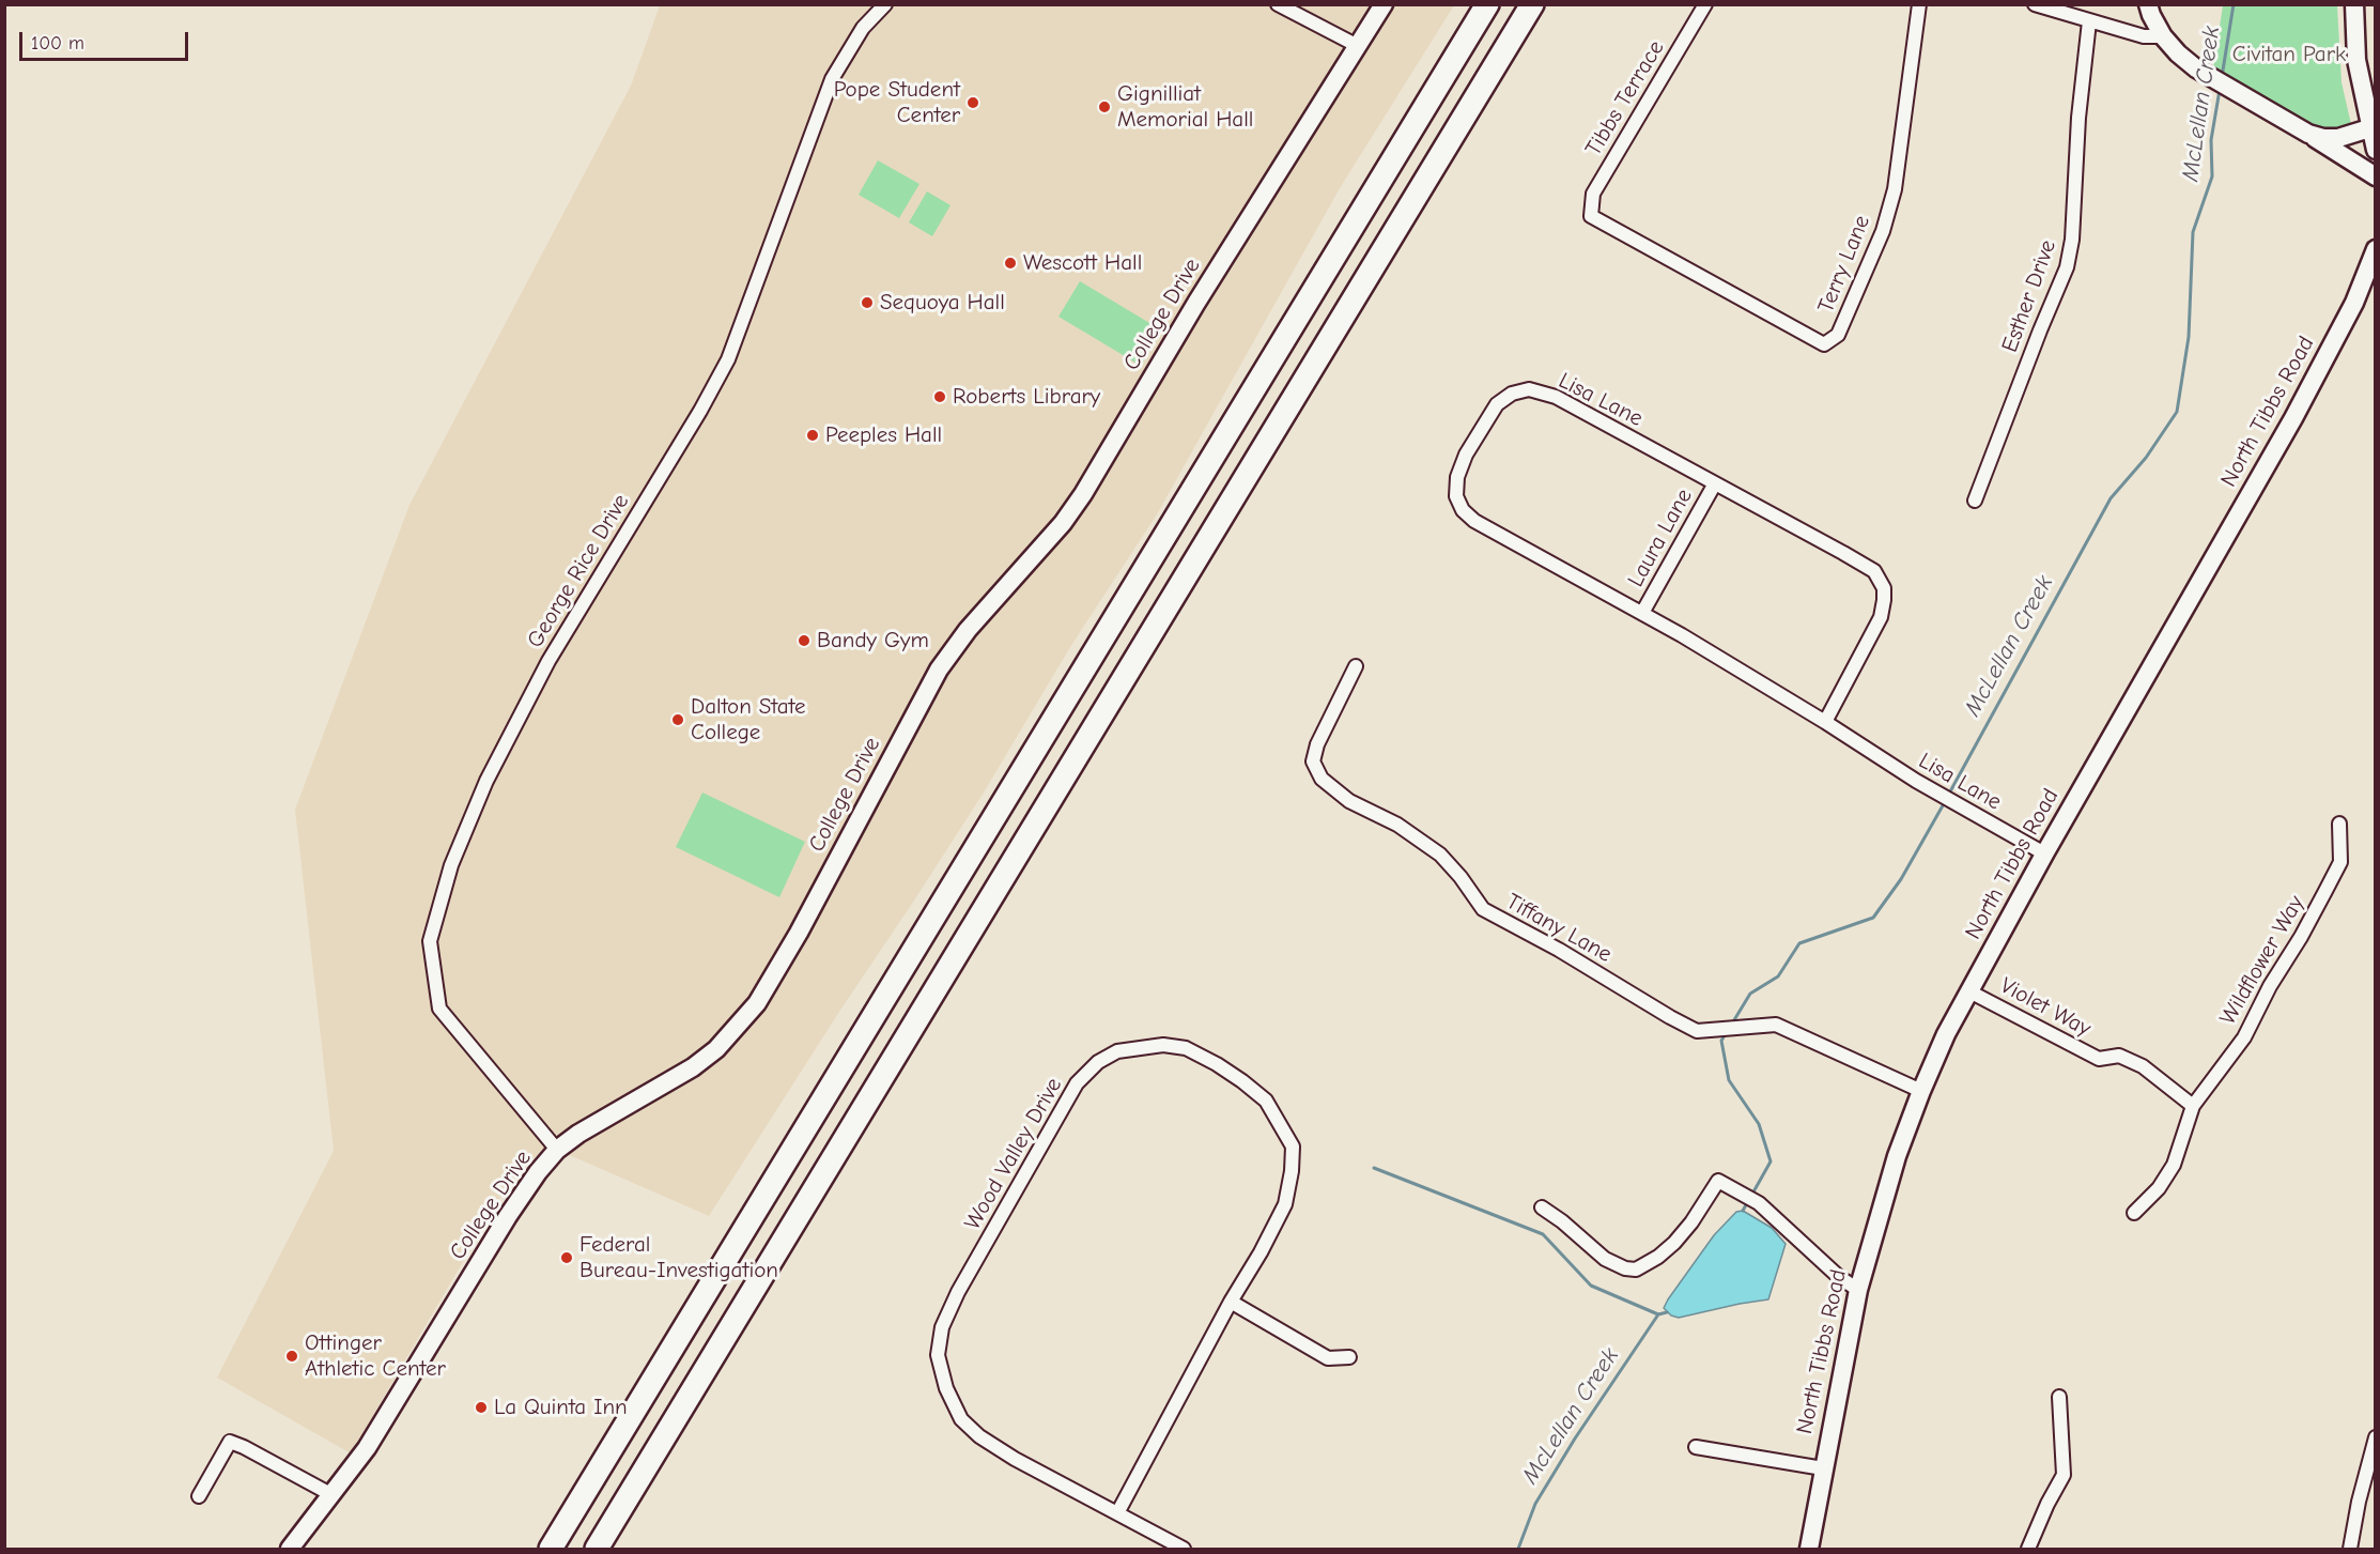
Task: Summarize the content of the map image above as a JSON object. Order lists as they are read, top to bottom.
{
  "streets": {
    "street": [
      "Tibbs Terrace",
      "Terry Lane",
      "Esther Drive",
      "College Drive",
      "Lisa Lane",
      "North Tibbs Road",
      "Laura Lane",
      "George Rice Drive",
      "Tiffany Lane",
      "Wildflower Way",
      "Violet Way",
      "Wood Valley Drive"
    ]
  },
  "crossings": [
    ["Tibbs Terrace", "Terry Lane"],
    ["College Drive", "George Rice Drive"],
    ["Lisa Lane", "North Tibbs Road"],
    ["Lisa Lane", "Laura Lane"],
    ["North Tibbs Road", "Tiffany Lane"],
    ["North Tibbs Road", "Violet Way"],
    ["Wildflower Way", "Violet Way"]
  ],
  "water": ["McLellan Creek"],
  "parks": ["Civitan Park"],
  "places": [
    "Pope Student Center",
    "Gignilliat Memorial Hall",
    "Wescott Hall",
    "Sequoya Hall",
    "Roberts Library",
    "Peeples Hall",
    "Bandy Gym",
    "Dalton State College",
    "Federal Bureau-Investigation",
    "Ottinger Athletic Center",
    "La Quinta Inn"
  ],
  "scale_bar": "100 m"
}
